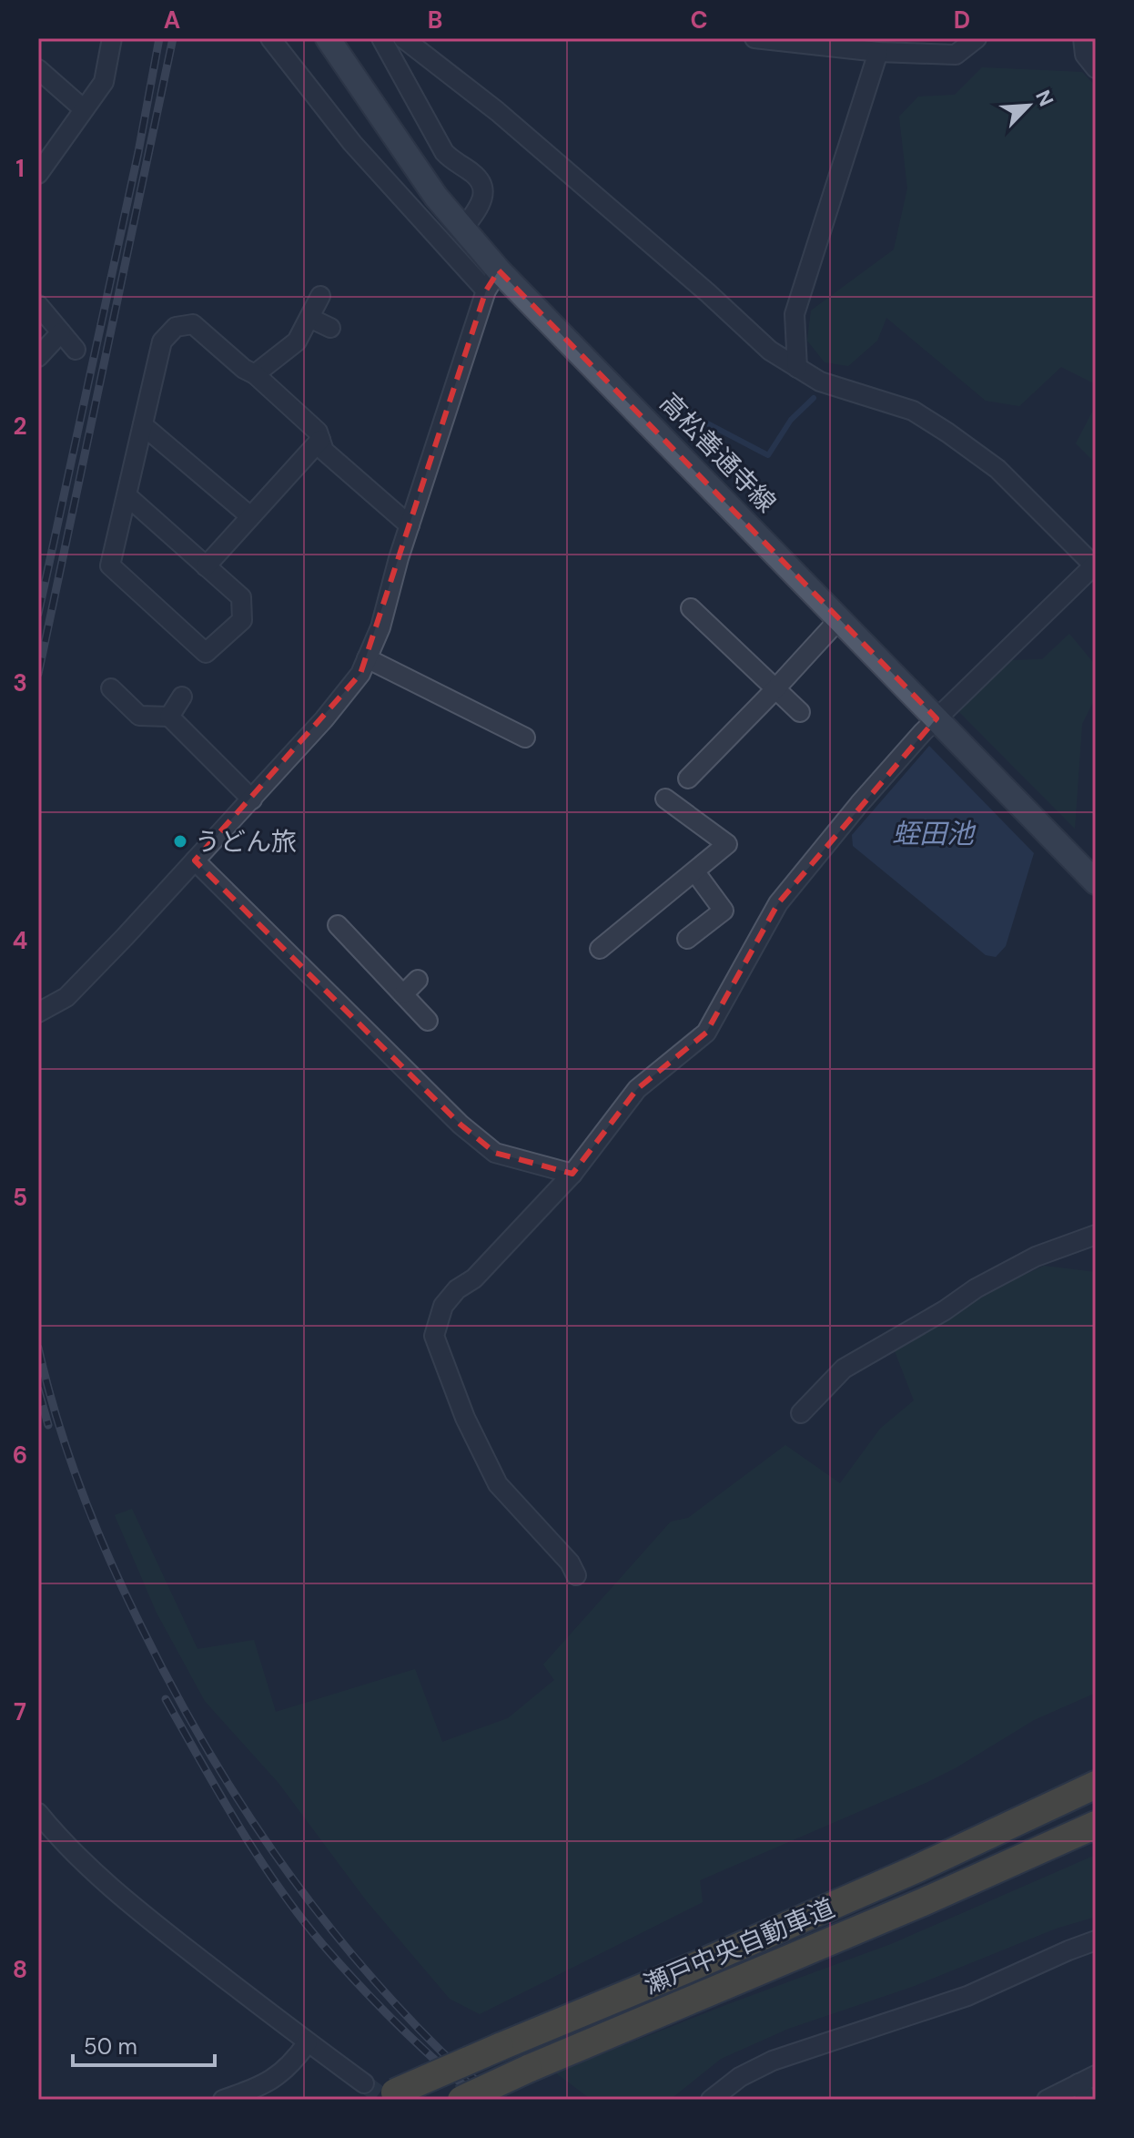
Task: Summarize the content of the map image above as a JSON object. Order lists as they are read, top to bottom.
{
  "streets": {
    "highway": ["瀬戸中央自動車道"],
    "main road": ["高松善通寺線"]
  },
  "water": ["蛭田池"],
  "places": ["うどん旅"],
  "scale_bar": "50 m",
  "north": "top right",
  "grid": {
    "columns": [
      "A",
      "B",
      "C",
      "D"
    ],
    "rows": [
      "1",
      "2",
      "3",
      "4",
      "5",
      "6",
      "7",
      "8"
    ]
  }
}
